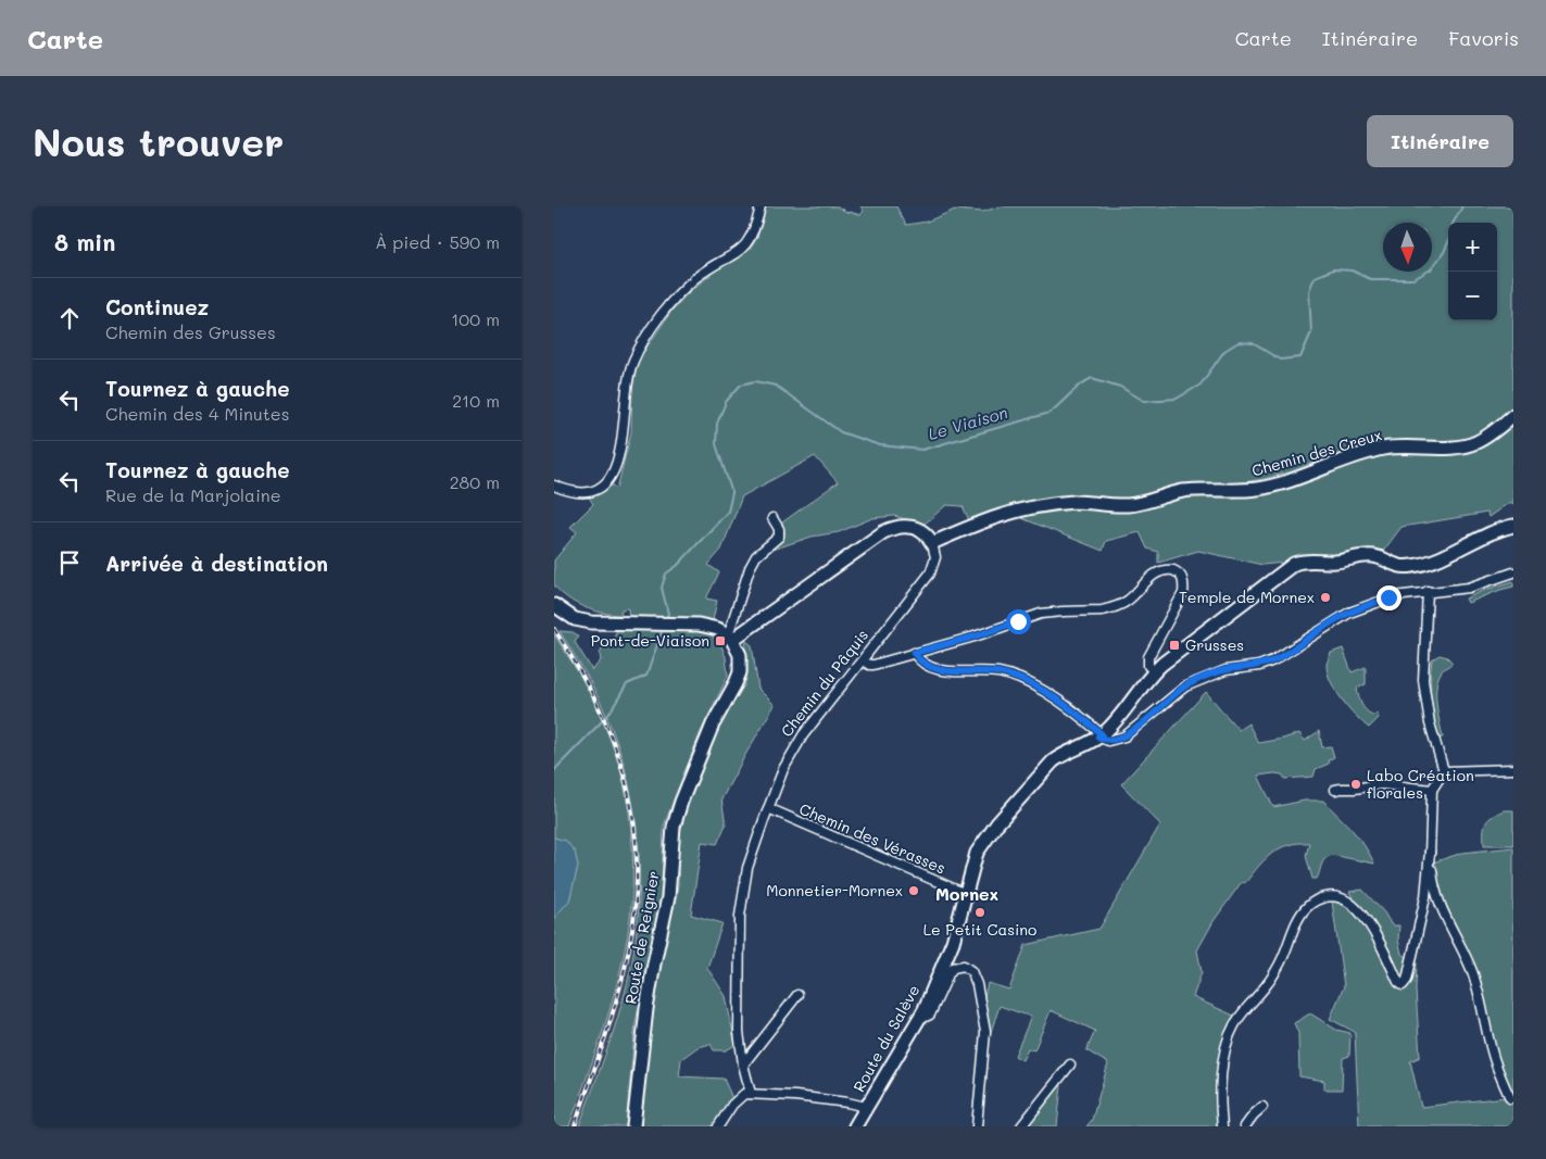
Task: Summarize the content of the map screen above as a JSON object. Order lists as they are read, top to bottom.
{
  "streets": {
    "main road": ["Chemin des Creux", "Route de Reignier", "Route du Salève"],
    "street": ["Chemin du Pâquis", "Chemin des Vérasses"]
  },
  "crossings": [
    ["Chemin des Creux", "Chemin du Pâquis"],
    ["Chemin du Pâquis", "Chemin des Vérasses"],
    ["Chemin des Vérasses", "Route du Salève"]
  ],
  "districts": ["Mornex"],
  "water": ["Le Viaison"],
  "places": {
    "other": [
      "Temple de Mornex",
      "Labo Création florales",
      "Monnetier-Mornex",
      "Le Petit Casino"
    ],
    "transit": ["Pont-de-Viaison", "Grusses"]
  },
  "north": "bottom",
  "page": {
    "header": "Carte",
    "nav": ["Carte", "Itinéraire", "Favoris"],
    "buttons": "Itinéraire",
    "title": "Nous trouver",
    "heading": ["8 min", "À pied · 590 m"],
    "map_buttons": ["+", "−"],
    "list": [
      ["Continuez", "Chemin des Grusses", "100 m"],
      ["Tournez à gauche", "Chemin des 4 Minutes", "210 m"],
      ["Tournez à gauche", "Rue de la Marjolaine", "280 m"],
      "Arrivée à destination"
    ]
  }
}
